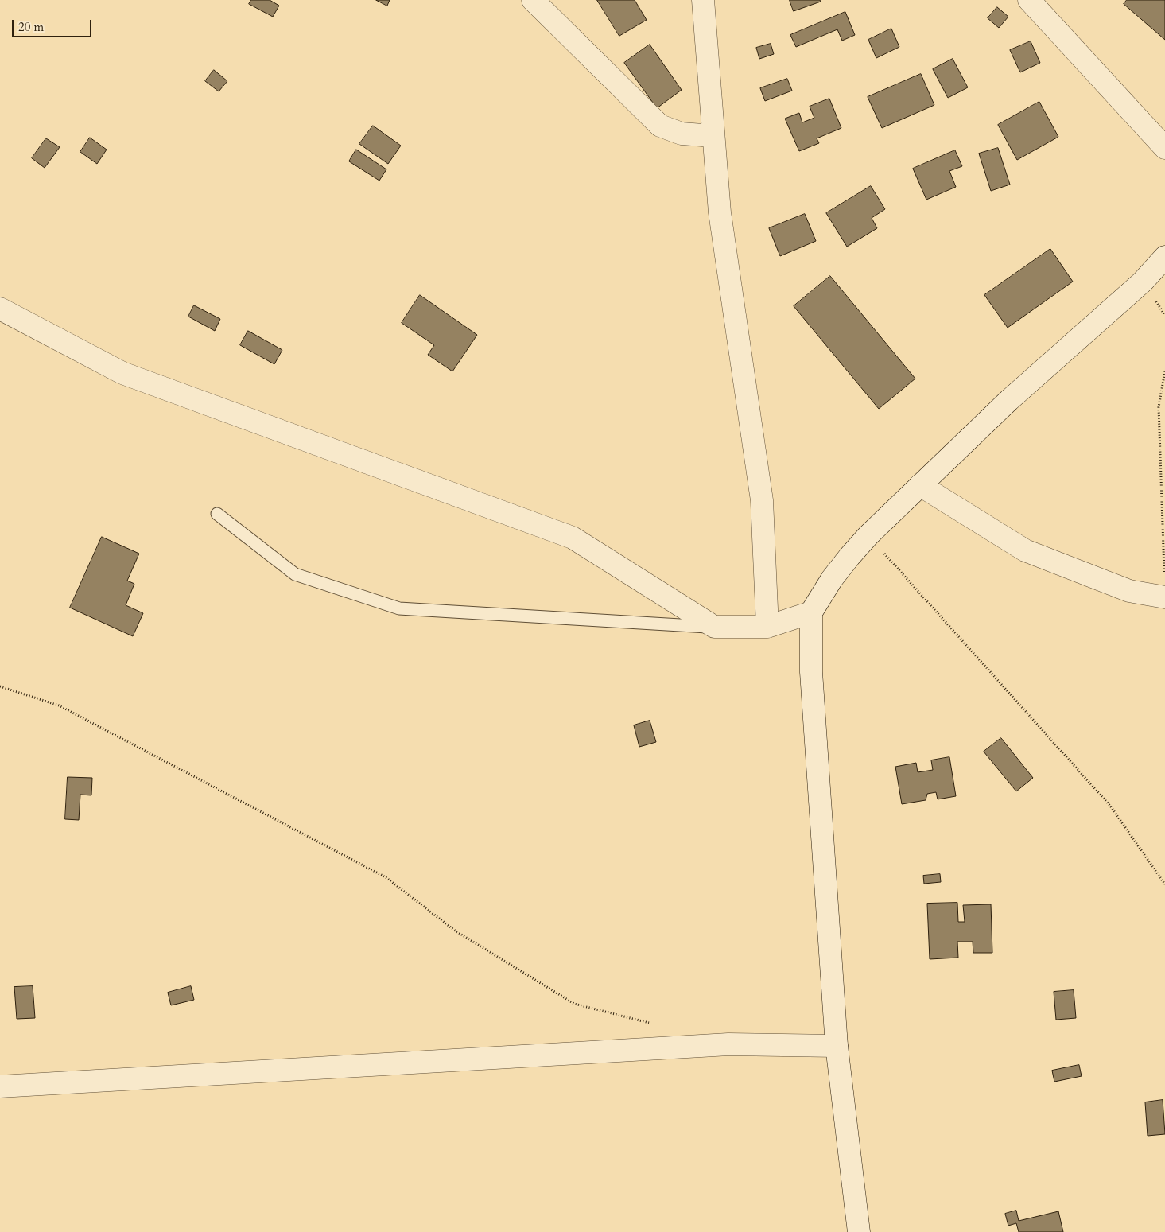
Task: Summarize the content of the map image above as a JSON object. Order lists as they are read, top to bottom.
{
  "scale_bar": "20 m"
}
